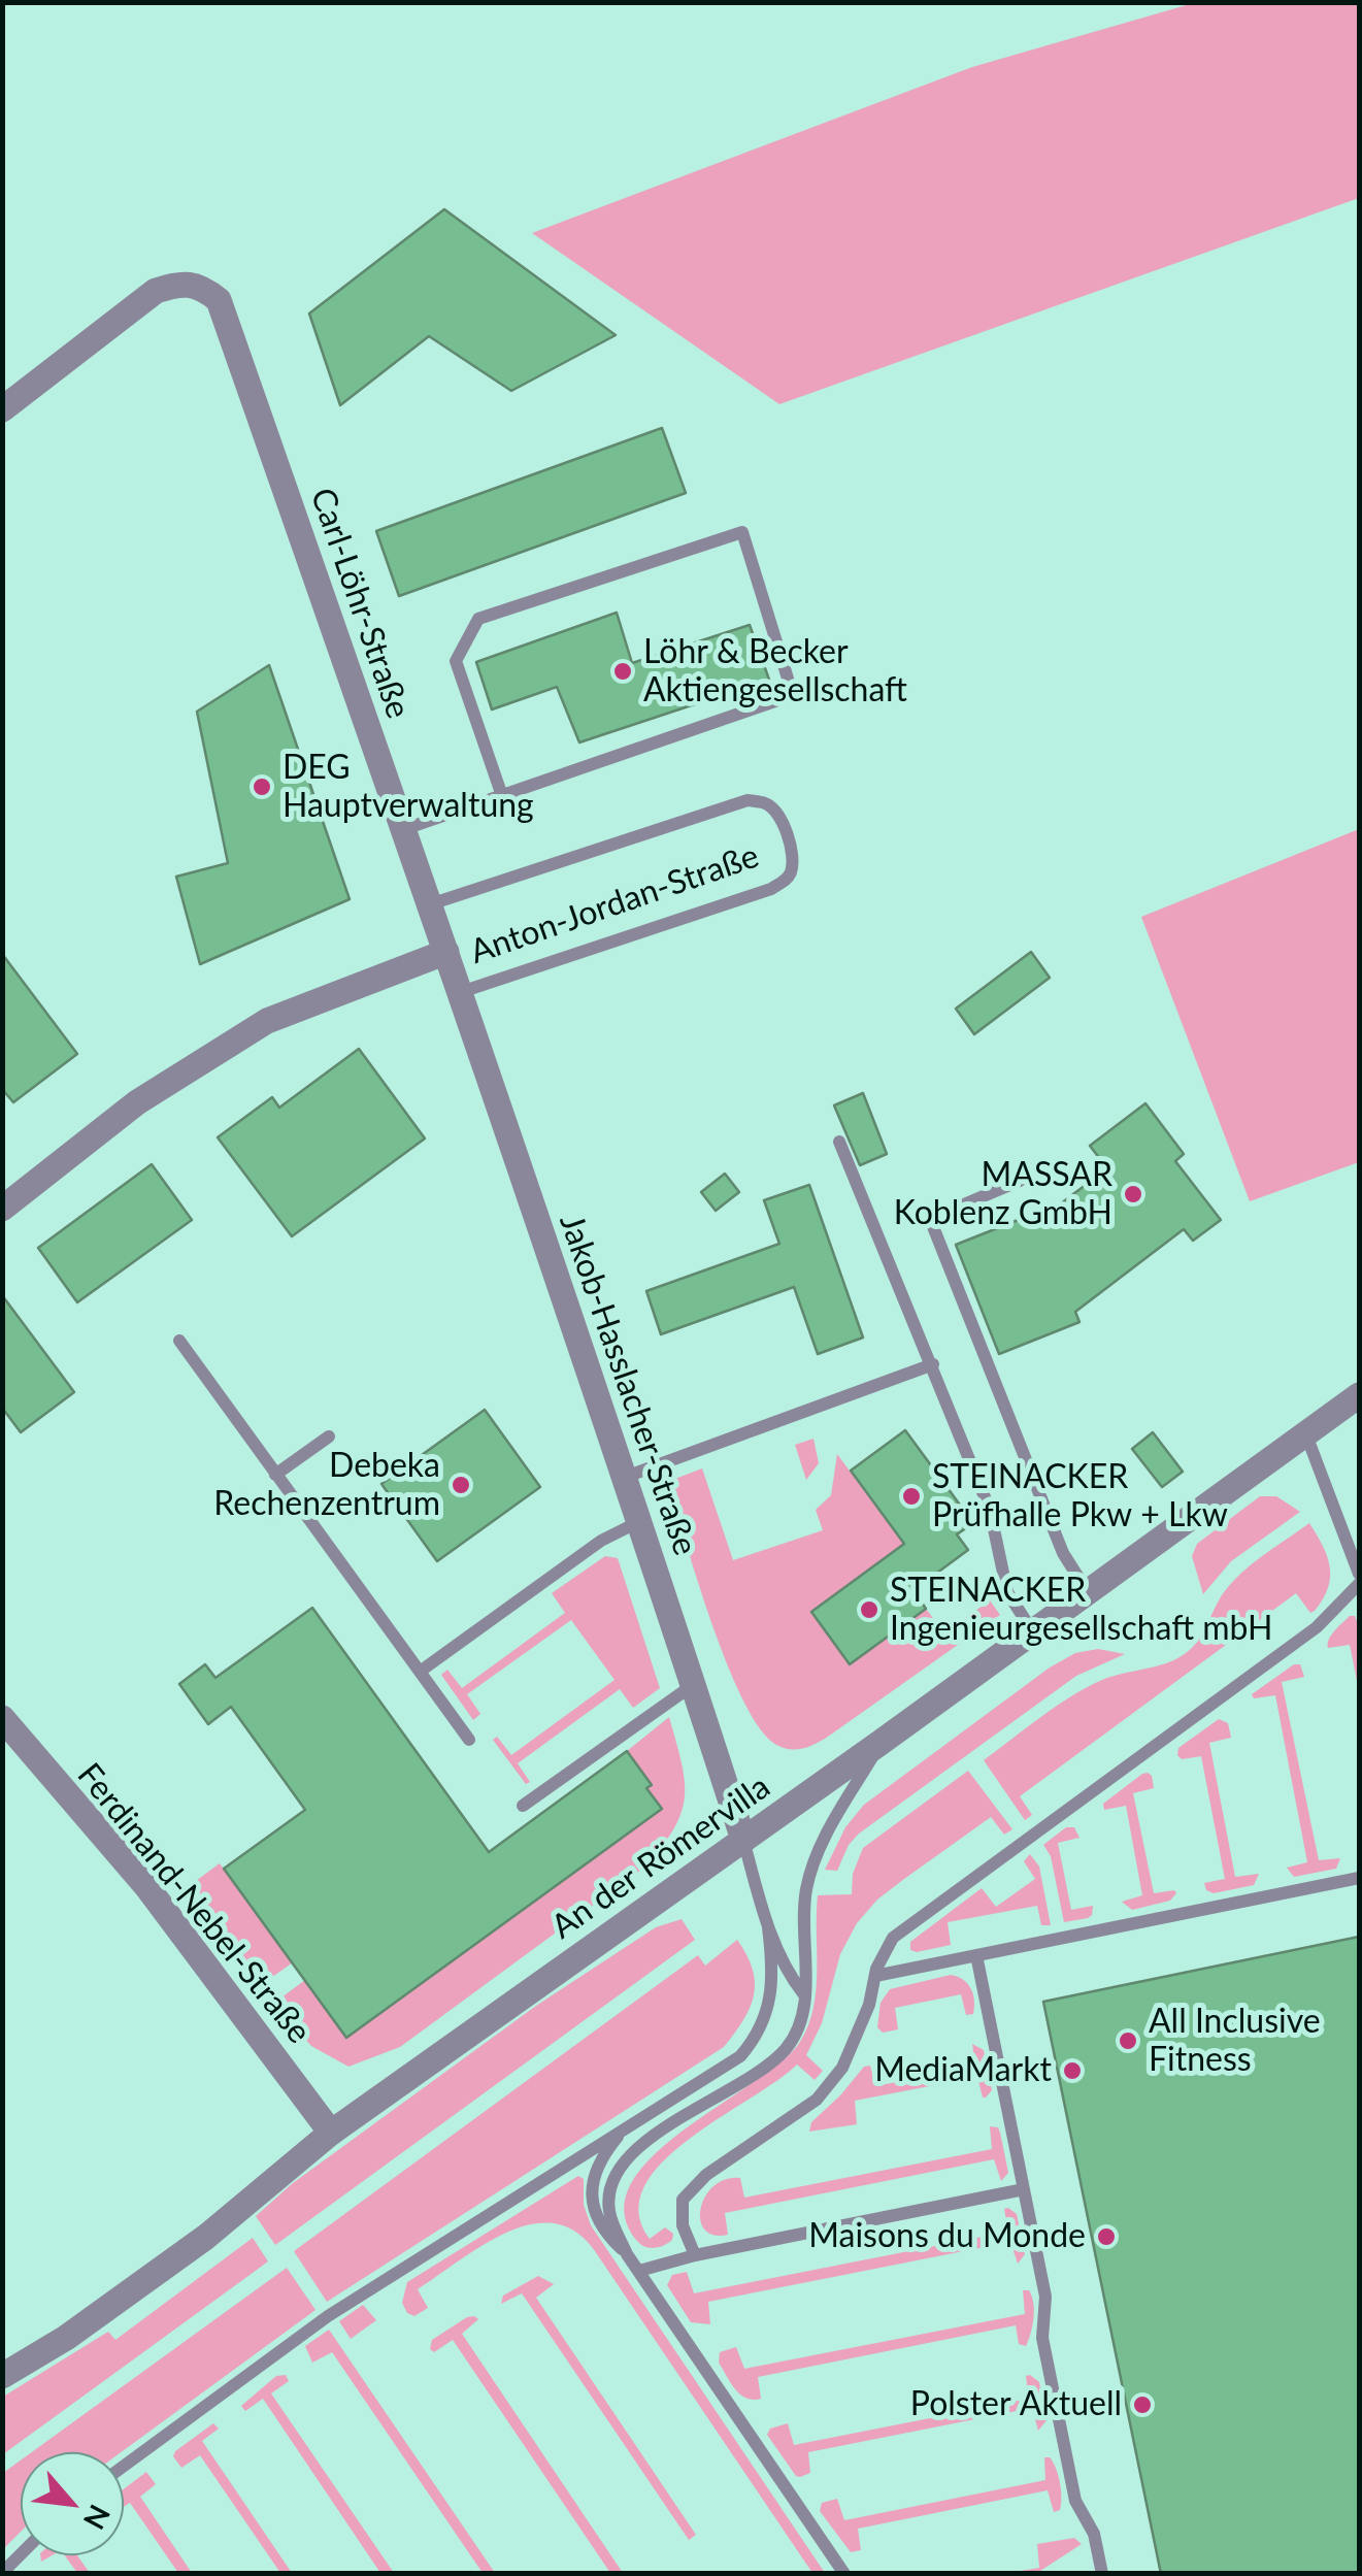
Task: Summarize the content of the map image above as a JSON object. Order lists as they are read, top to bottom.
{
  "streets": {
    "street": [
      "Carl-Löhr-Straße",
      "Anton-Jordan-Straße",
      "Jakob-Hasslacher-Straße",
      "An der Römervilla",
      "Ferdinand-Nebel-Straße"
    ]
  },
  "crossings": [
    ["Carl-Löhr-Straße", "Anton-Jordan-Straße"],
    ["Carl-Löhr-Straße", "Jakob-Hasslacher-Straße"],
    ["Anton-Jordan-Straße", "Jakob-Hasslacher-Straße"],
    ["Jakob-Hasslacher-Straße", "An der Römervilla"],
    ["An der Römervilla", "Ferdinand-Nebel-Straße"]
  ],
  "places": [
    "Löhr & Becker Aktiengesellschaft",
    "DEG Hauptverwaltung",
    "MASSAR Koblenz GmbH",
    "Debeka Rechenzentrum",
    "STEINACKER Prüfhalle Pkw + Lkw",
    "STEINACKER Ingenieurgesellschaft mbH",
    "All Inclusive Fitness",
    "MediaMarkt",
    "Maisons du Monde",
    "Polster Aktuell"
  ],
  "north": "bottom right"
}
